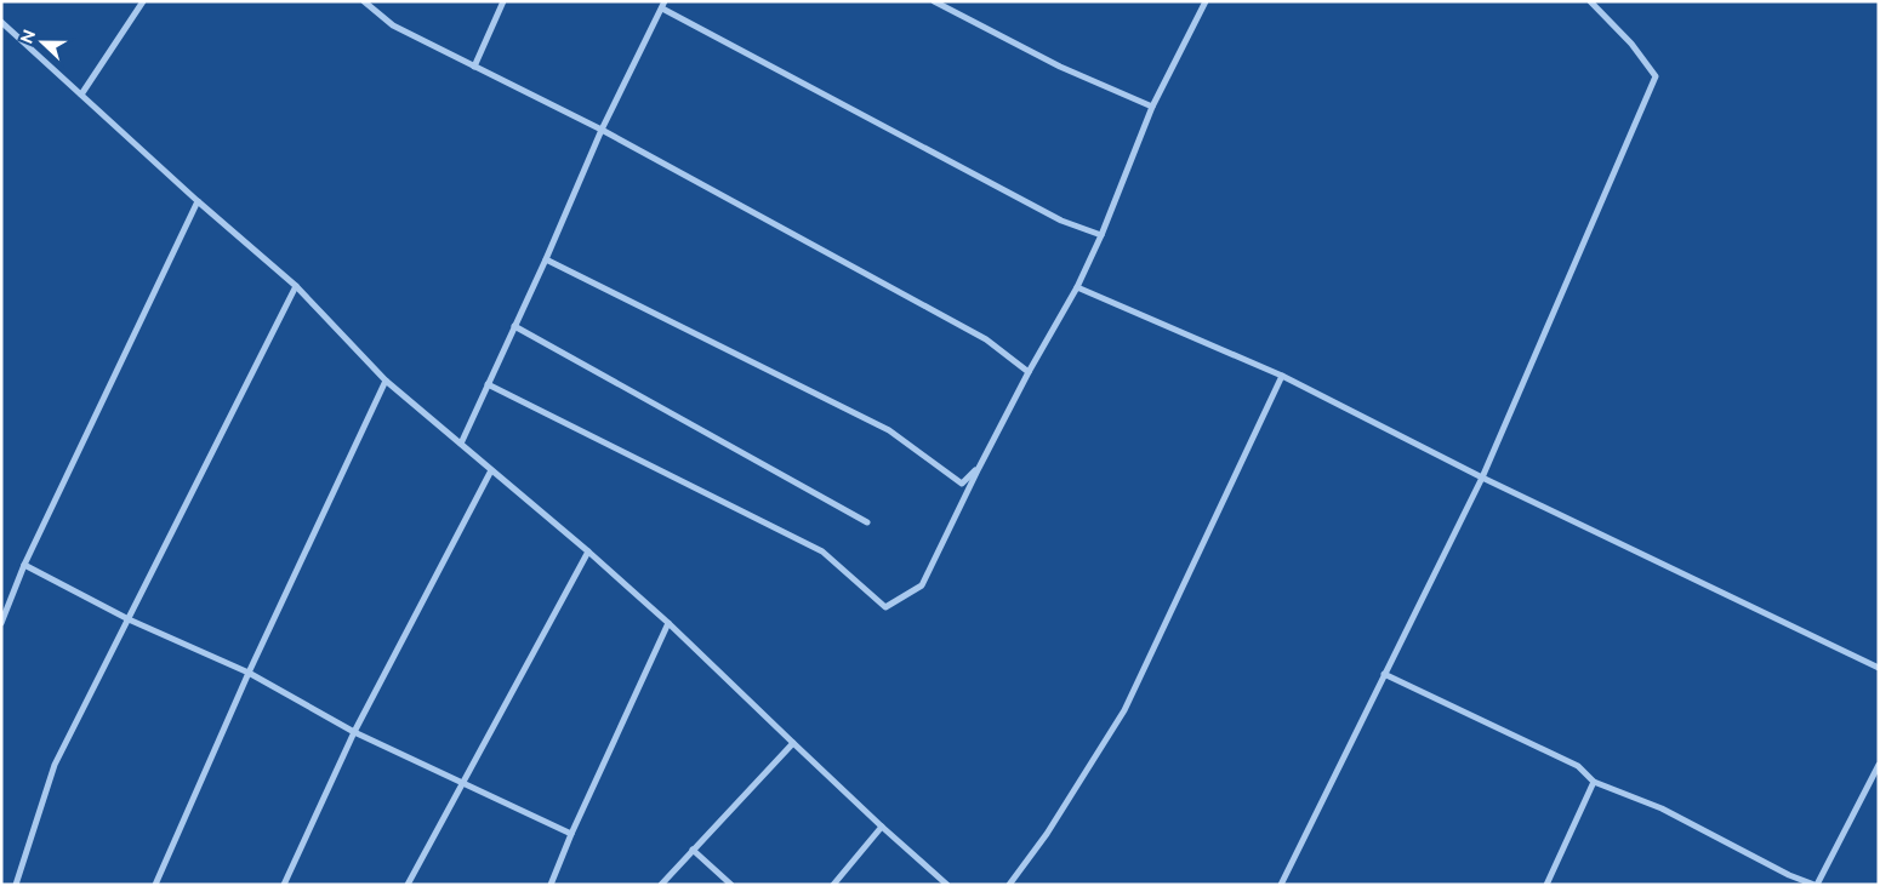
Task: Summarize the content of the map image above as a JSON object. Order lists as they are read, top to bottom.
{
  "north": "left"
}
